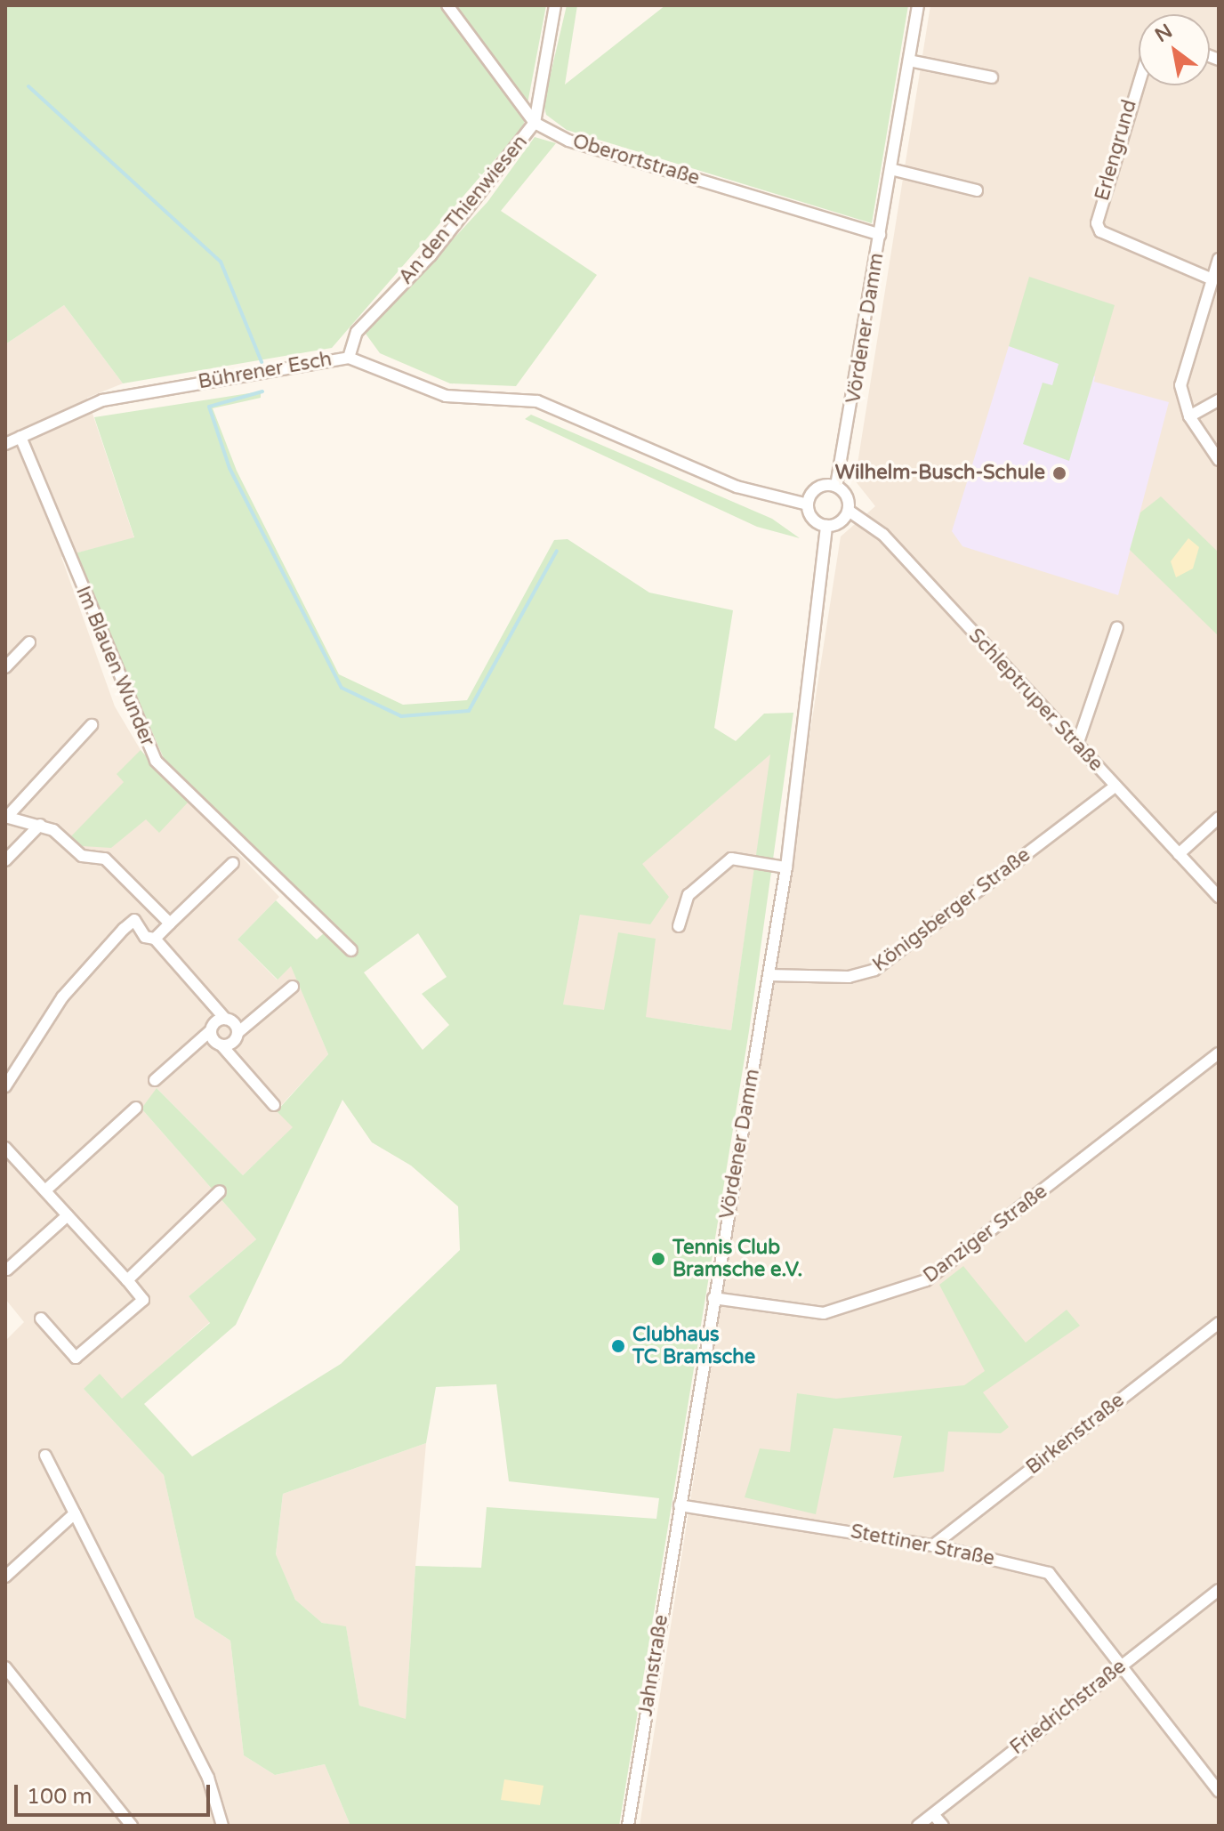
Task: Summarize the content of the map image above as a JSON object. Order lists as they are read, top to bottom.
{
  "streets": {
    "street": [
      "Erlengrund",
      "Oberortstraße",
      "An den Thienwiesen",
      "Vördener Damm",
      "Bührener Esch",
      "Im Blauen Wunder",
      "Schleptruper Straße",
      "Königsberger Straße",
      "Danziger Straße",
      "Birkenstraße",
      "Stettiner Straße",
      "Jahnstraße",
      "Friedrichstraße"
    ]
  },
  "crossings": [
    ["Oberortstraße", "An den Thienwiesen"],
    ["Oberortstraße", "Vördener Damm"],
    ["An den Thienwiesen", "Bührener Esch"],
    ["Vördener Damm", "Bührener Esch"],
    ["Vördener Damm", "Schleptruper Straße"],
    ["Vördener Damm", "Königsberger Straße"],
    ["Vördener Damm", "Danziger Straße"],
    ["Vördener Damm", "Stettiner Straße"],
    ["Vördener Damm", "Jahnstraße"],
    ["Bührener Esch", "Im Blauen Wunder"],
    ["Bührener Esch", "Schleptruper Straße"],
    ["Schleptruper Straße", "Königsberger Straße"],
    ["Birkenstraße", "Stettiner Straße"],
    ["Stettiner Straße", "Jahnstraße"],
    ["Stettiner Straße", "Friedrichstraße"]
  ],
  "places": ["Wilhelm-Busch-Schule", "Tennis Club Bramsche e.V.", "Clubhaus TC Bramsche"],
  "scale_bar": "100 m",
  "north": "top left"
}
